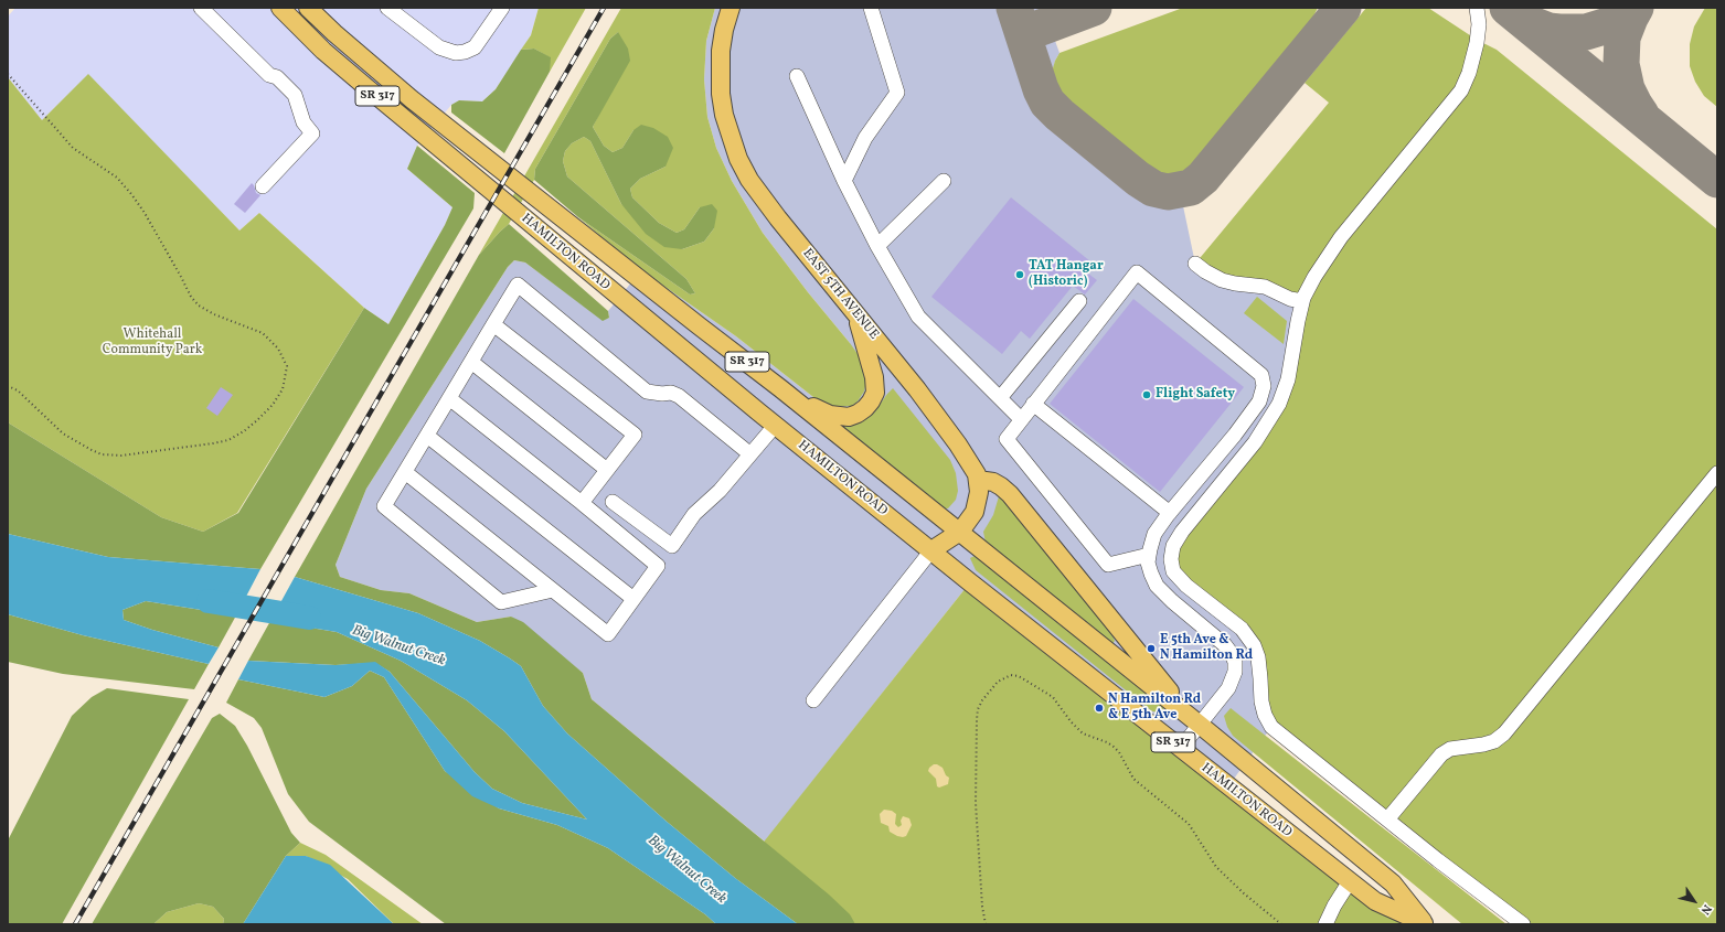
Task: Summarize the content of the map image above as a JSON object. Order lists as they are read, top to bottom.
{
  "streets": {
    "main road": ["SR 317", "HAMILTON ROAD", "EAST 5TH AVENUE"]
  },
  "crossings": [
    ["HAMILTON ROAD", "EAST 5TH AVENUE"]
  ],
  "water": ["Big Walnut Creek"],
  "parks": ["Whitehall Community Park"],
  "places": [
    "TAT Hangar (Historic)",
    "Flight Safety",
    "E 5th Ave & N Hamilton Rd",
    "N Hamilton Rd & E 5th Ave"
  ],
  "north": "bottom right"
}
